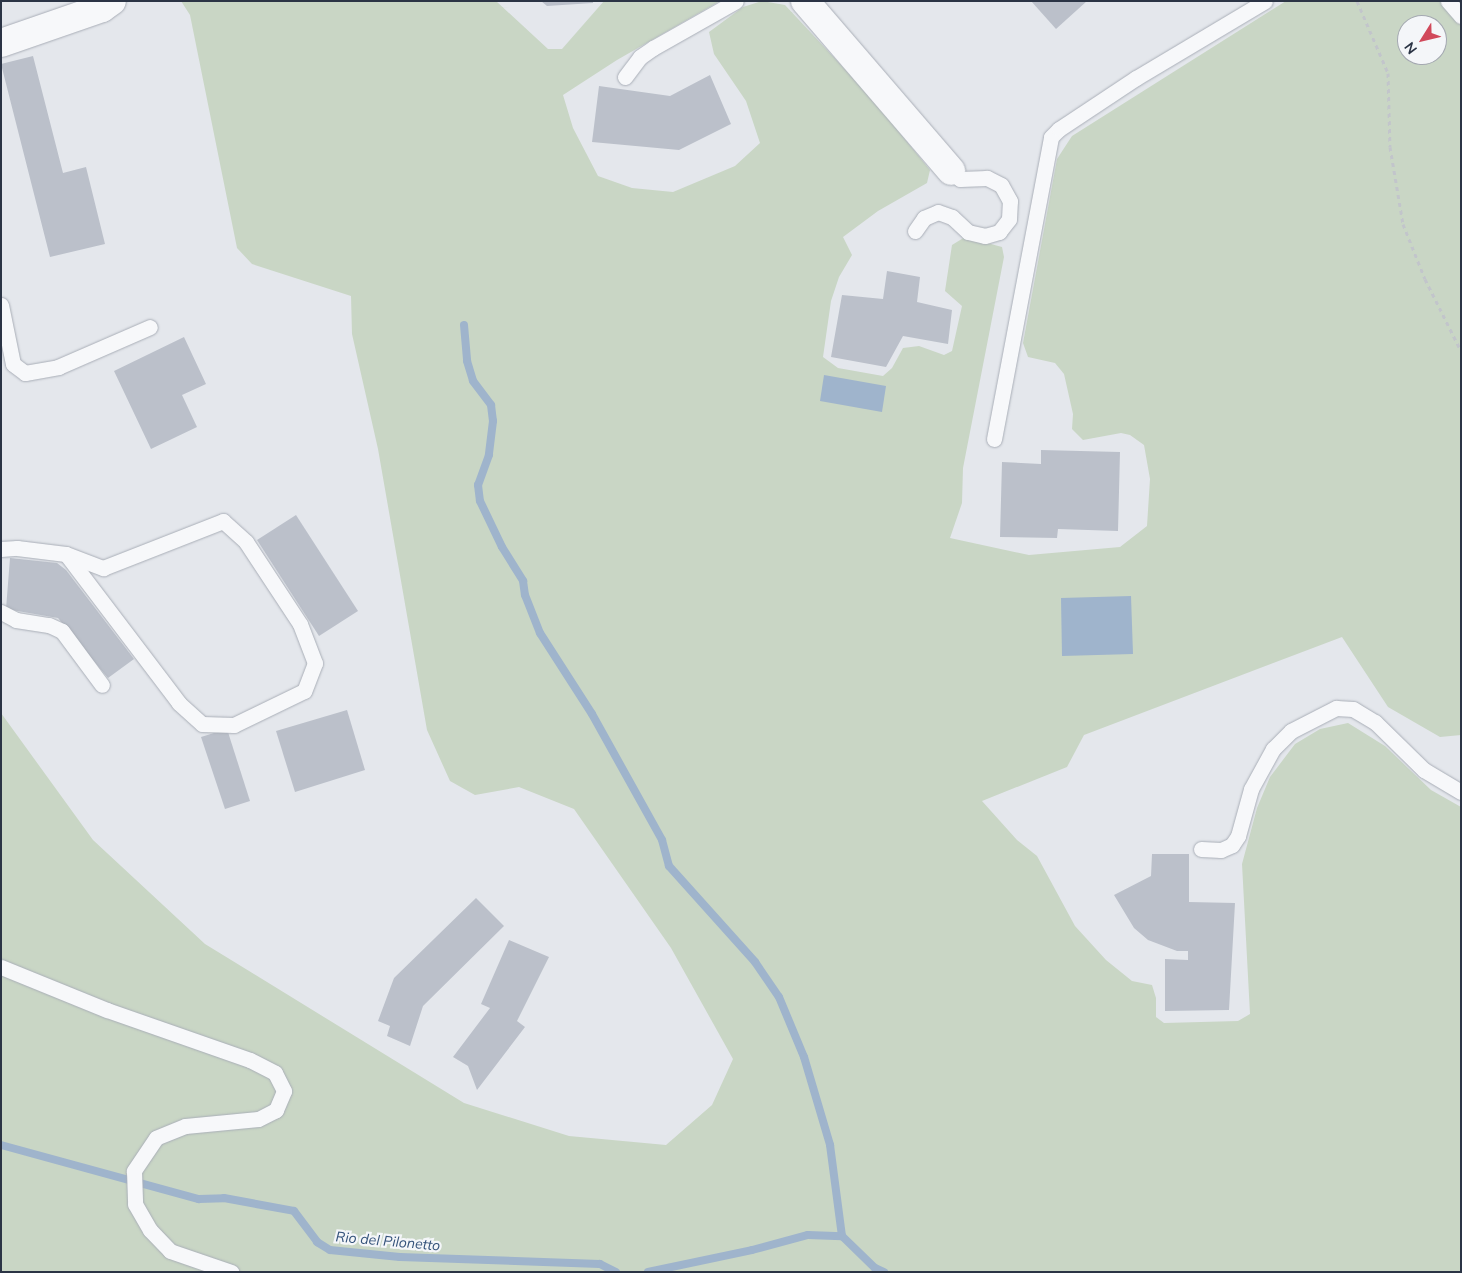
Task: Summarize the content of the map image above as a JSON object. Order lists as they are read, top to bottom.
{
  "water": ["Rio del Pilonetto"],
  "north": "bottom left"
}
